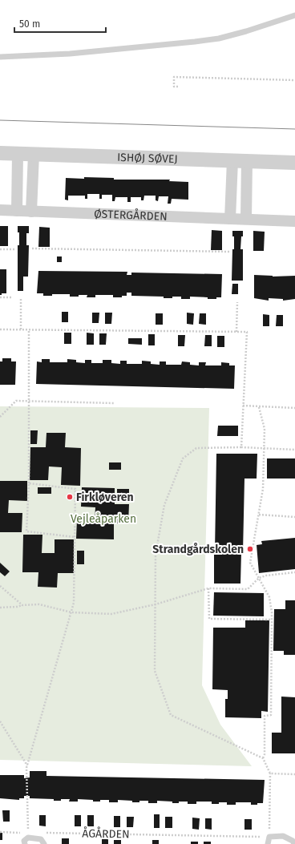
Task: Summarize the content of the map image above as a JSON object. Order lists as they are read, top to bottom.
{
  "streets": {
    "street": ["ISHØJ SØVEJ", "ØSTERGÅRDEN"],
    "path": ["ÅGÅRDEN"]
  },
  "parks": ["Vejleåparken"],
  "places": ["Firkløveren", "Strandgårdskolen"],
  "scale_bar": "50 m"
}
